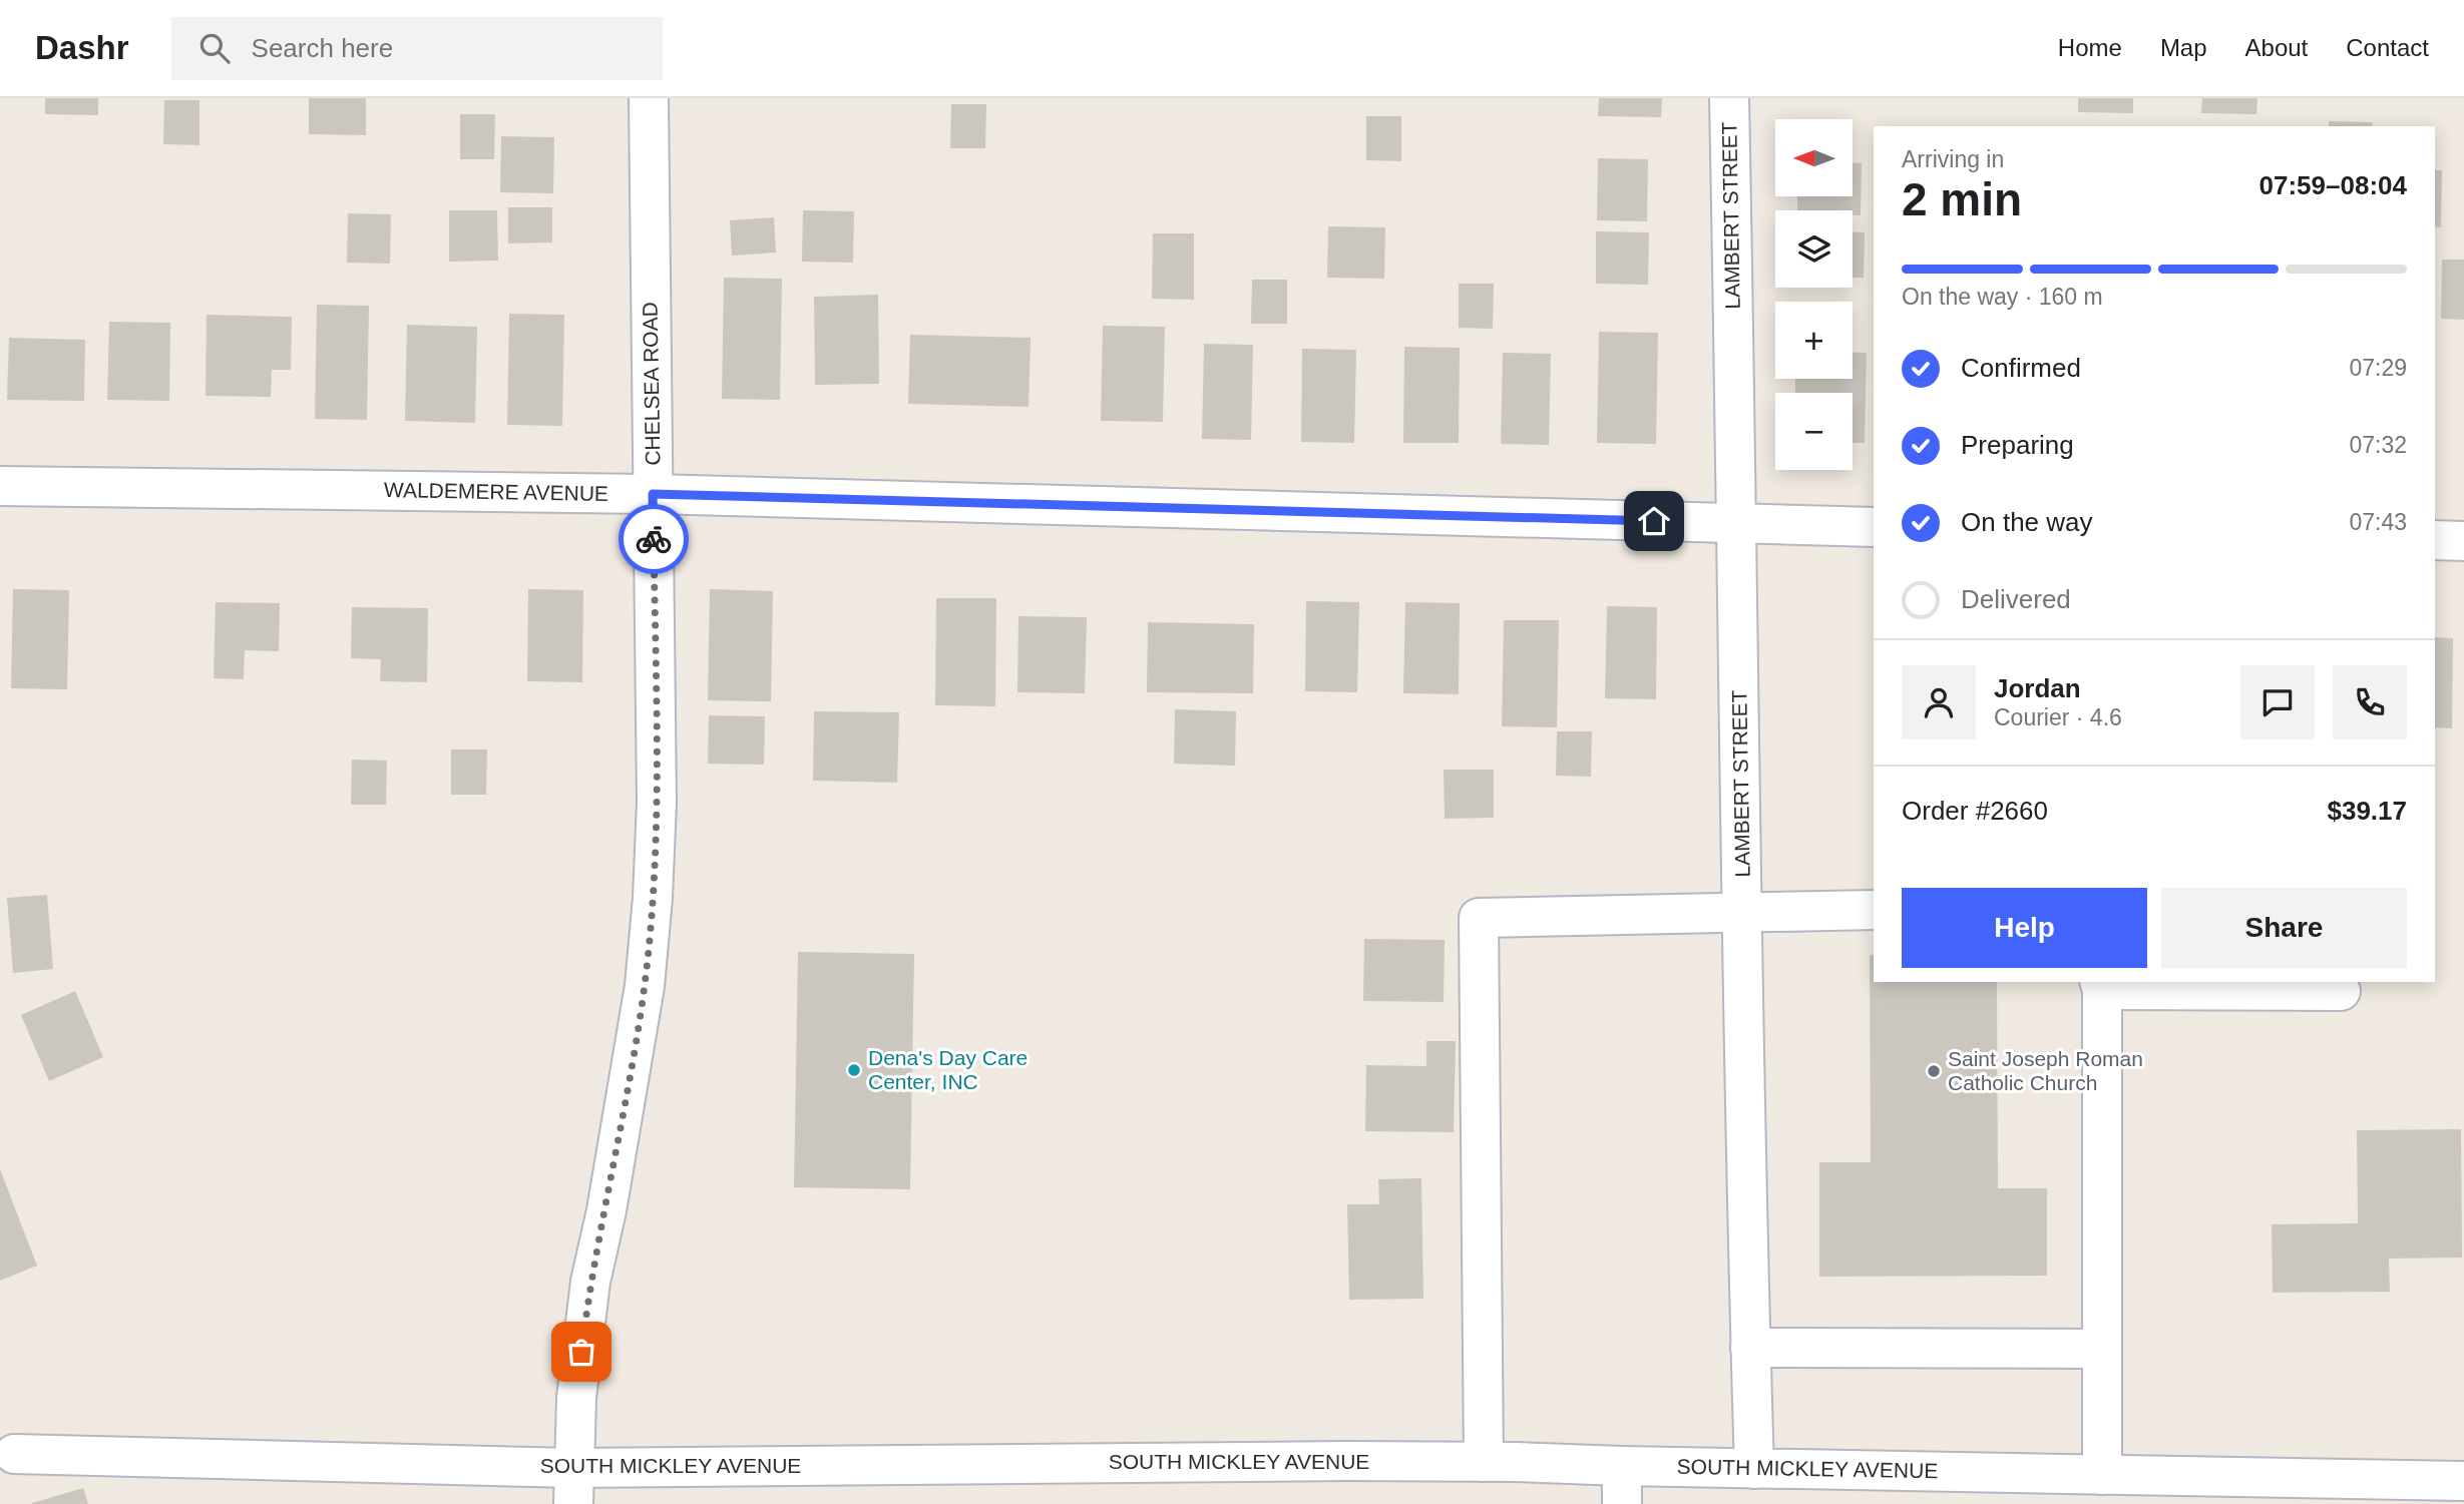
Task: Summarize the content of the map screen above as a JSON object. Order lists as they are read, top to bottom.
{
  "streets": {
    "street": [
      "LAMBERT STREET",
      "CHELSEA ROAD",
      "WALDEMERE AVENUE",
      "SOUTH MICKLEY AVENUE"
    ]
  },
  "crossings": [
    ["LAMBERT STREET", "WALDEMERE AVENUE"],
    ["LAMBERT STREET", "SOUTH MICKLEY AVENUE"],
    ["CHELSEA ROAD", "WALDEMERE AVENUE"],
    ["CHELSEA ROAD", "SOUTH MICKLEY AVENUE"]
  ],
  "places": ["Dena's Day Care Center, INC", "Saint Joseph Roman Catholic Church"],
  "north": "left",
  "page": {
    "header": "Dashr",
    "search": "Search here",
    "nav": [
      "Home",
      "Map",
      "About",
      "Contact"
    ],
    "map_buttons": ["+", "−"],
    "heading": ["2 min", "Arriving in", "07:59–08:04"],
    "panel": [
      "Jordan",
      "Courier · 4.6",
      "Order #2660",
      "$39.17"
    ],
    "bar": "On the way · 160 m",
    "list": [
      ["Confirmed", "07:29"],
      ["Preparing", "07:32"],
      ["On the way", "07:43"],
      "Delivered"
    ],
    "buttons": ["Help", "Share"]
  }
}
